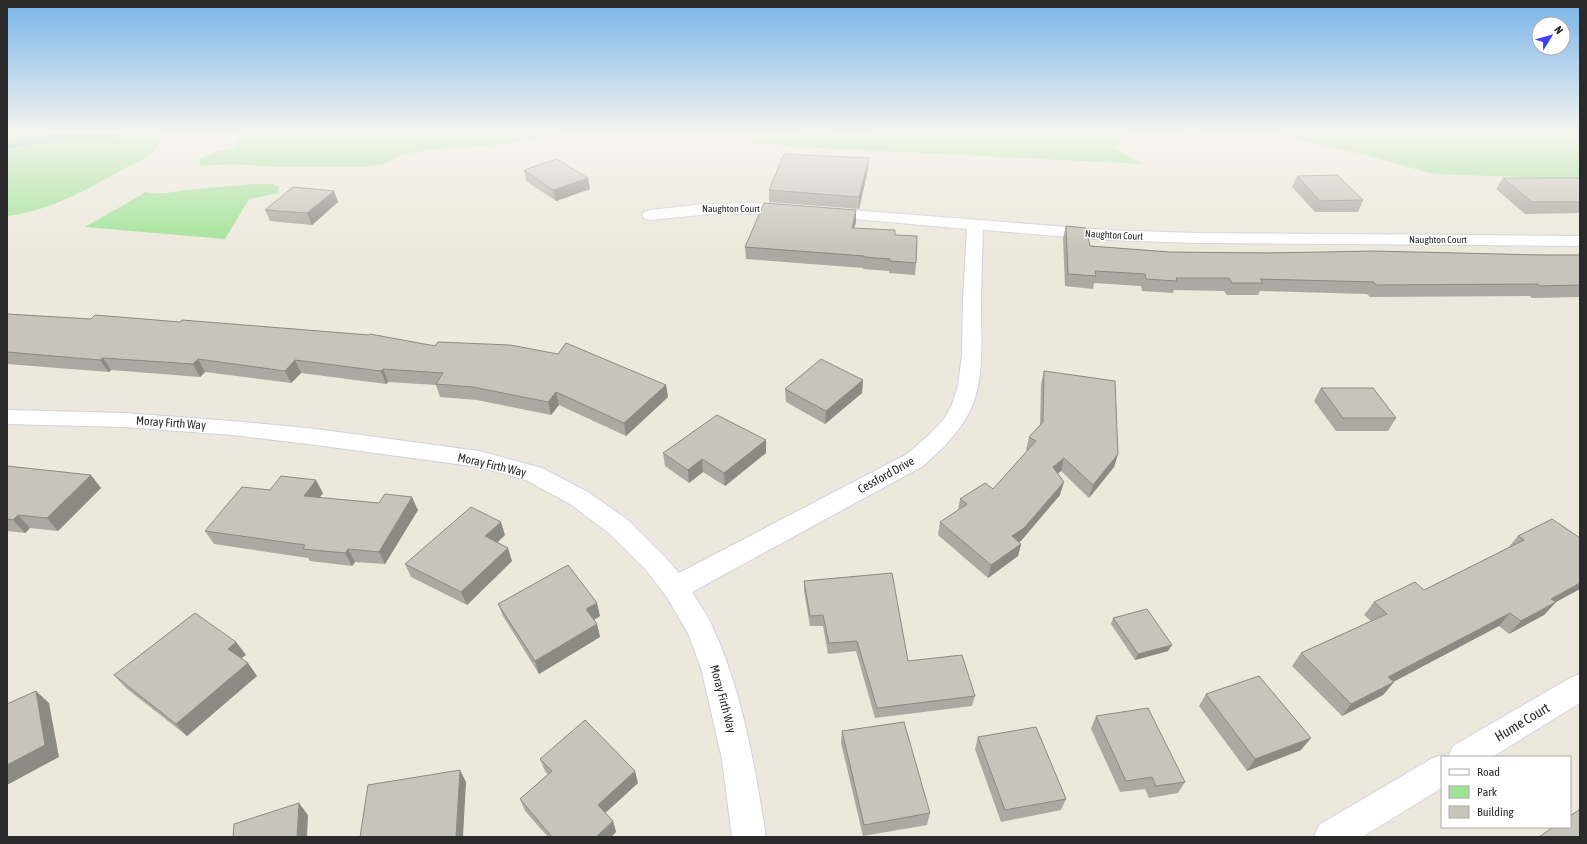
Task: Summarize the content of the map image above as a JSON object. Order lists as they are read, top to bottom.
{
  "streets": {
    "street": [
      "Naughton Court",
      "Moray Firth Way",
      "Cessford Drive",
      "Hume Court"
    ]
  },
  "crossings": [
    ["Naughton Court", "Cessford Drive"],
    ["Moray Firth Way", "Cessford Drive"]
  ],
  "legend": ["Road", "Park", "Building"],
  "north": "top right"
}
